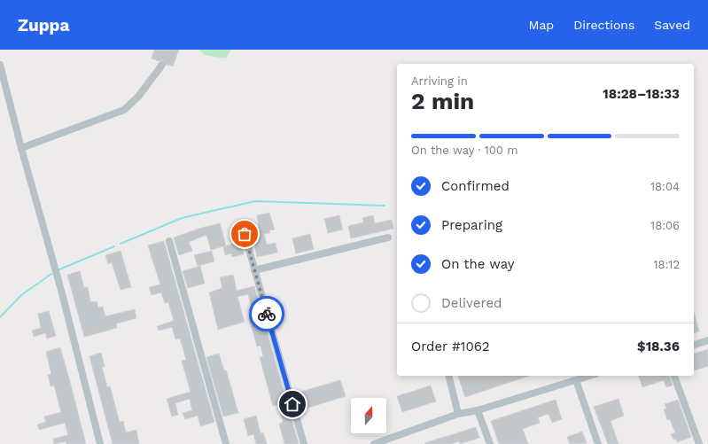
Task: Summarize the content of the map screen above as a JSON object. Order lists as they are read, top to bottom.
{
  "north": "top",
  "page": {
    "header": "Zuppa",
    "nav": ["Map", "Directions", "Saved"],
    "heading": ["2 min", "Arriving in", "18:28–18:33"],
    "panel": ["Order #1062", "$18.36"],
    "bar": "On the way · 100 m",
    "list": [
      ["Confirmed", "18:04"],
      ["Preparing", "18:06"],
      ["On the way", "18:12"],
      "Delivered"
    ]
  }
}
